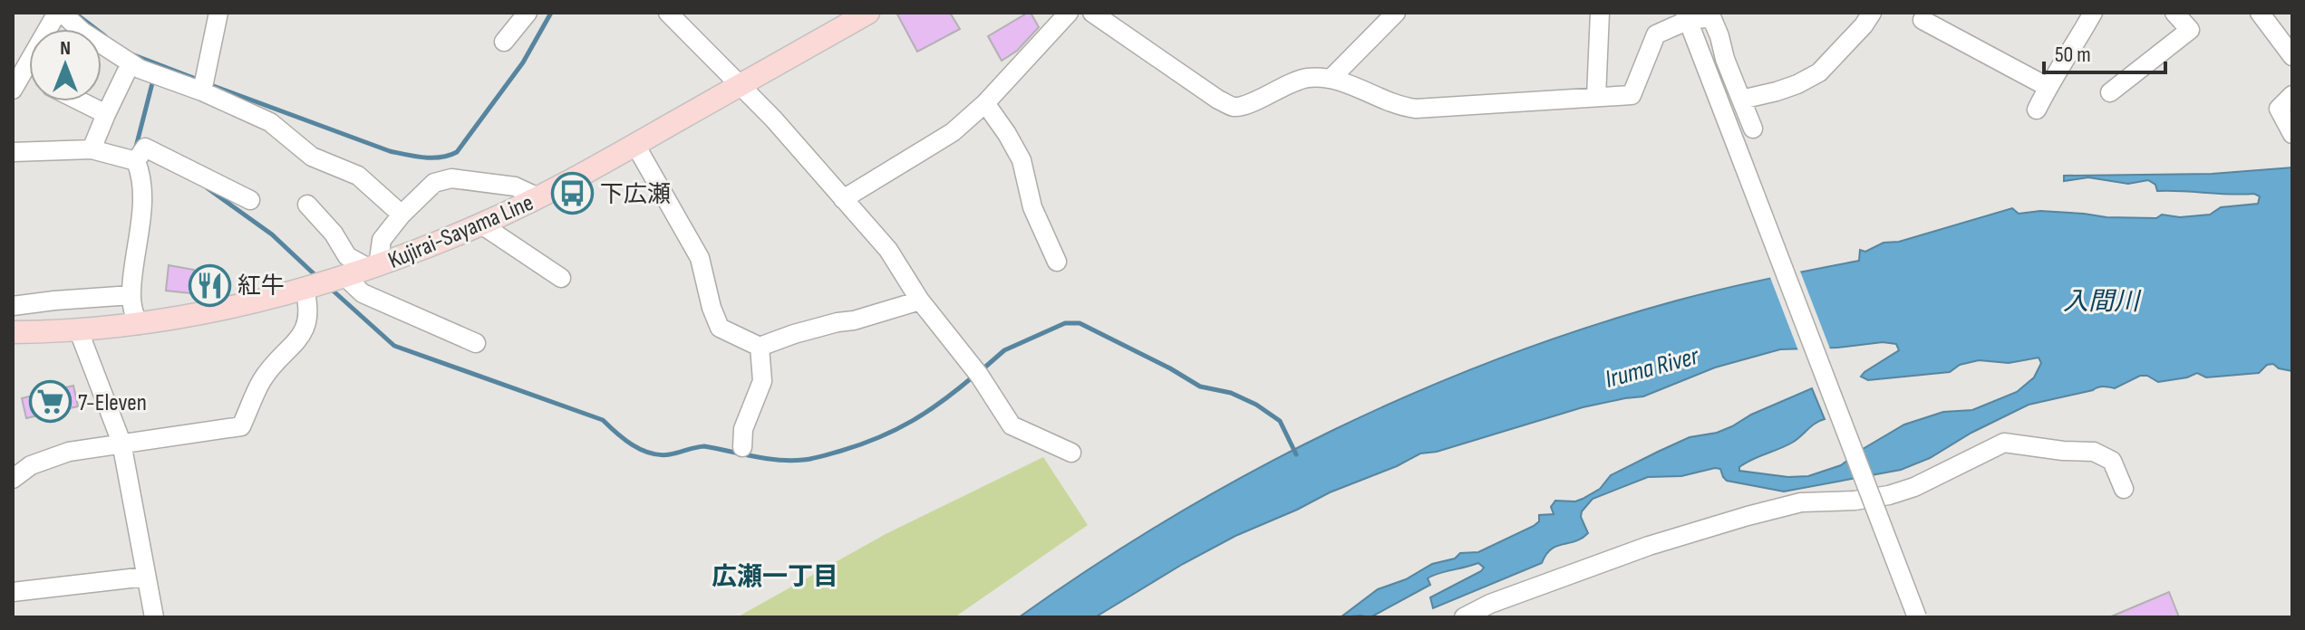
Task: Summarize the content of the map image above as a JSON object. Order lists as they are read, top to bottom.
{
  "streets": {
    "main road": ["Kujirai-Sayama Line"]
  },
  "districts": ["広瀬一丁目"],
  "water": ["入間川", "Iruma River"],
  "places": {
    "bus stop": ["下広瀬"],
    "restaurant": ["紅牛"],
    "supermarket": ["7-Eleven"]
  },
  "scale_bar": "50 m",
  "north": "top"
}
